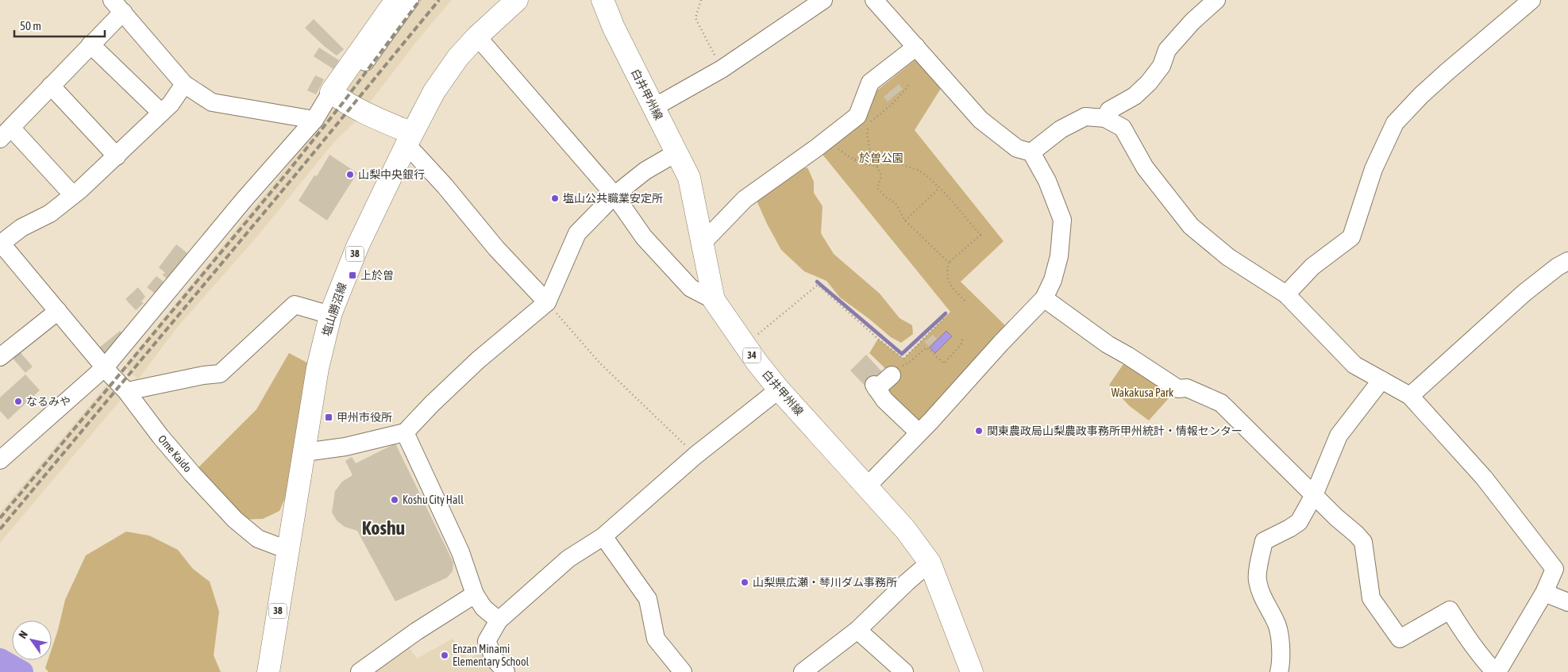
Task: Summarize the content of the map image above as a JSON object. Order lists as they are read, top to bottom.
{
  "streets": {
    "main road": [
      "白井甲州線",
      "38",
      "塩山勝沼線",
      "34"
    ],
    "street": ["Ome Kaido"]
  },
  "crossings": [
    ["38", "塩山勝沼線"],
    ["38", "Ome Kaido"],
    ["塩山勝沼線", "Ome Kaido"]
  ],
  "districts": ["Koshu"],
  "parks": ["於曽公園", "Wakakusa Park"],
  "places": {
    "other": [
      "山梨中央銀行",
      "塩山公共職業安定所",
      "なるみや",
      "関東農政局山梨農政事務所甲州統計・情報センター",
      "Koshu City Hall",
      "山梨県広瀬・琴川ダム事務所",
      "Enzan Minami Elementary School"
    ],
    "transit": ["上於曽", "甲州市役所"]
  },
  "scale_bar": "50 m",
  "north": "top left"
}
